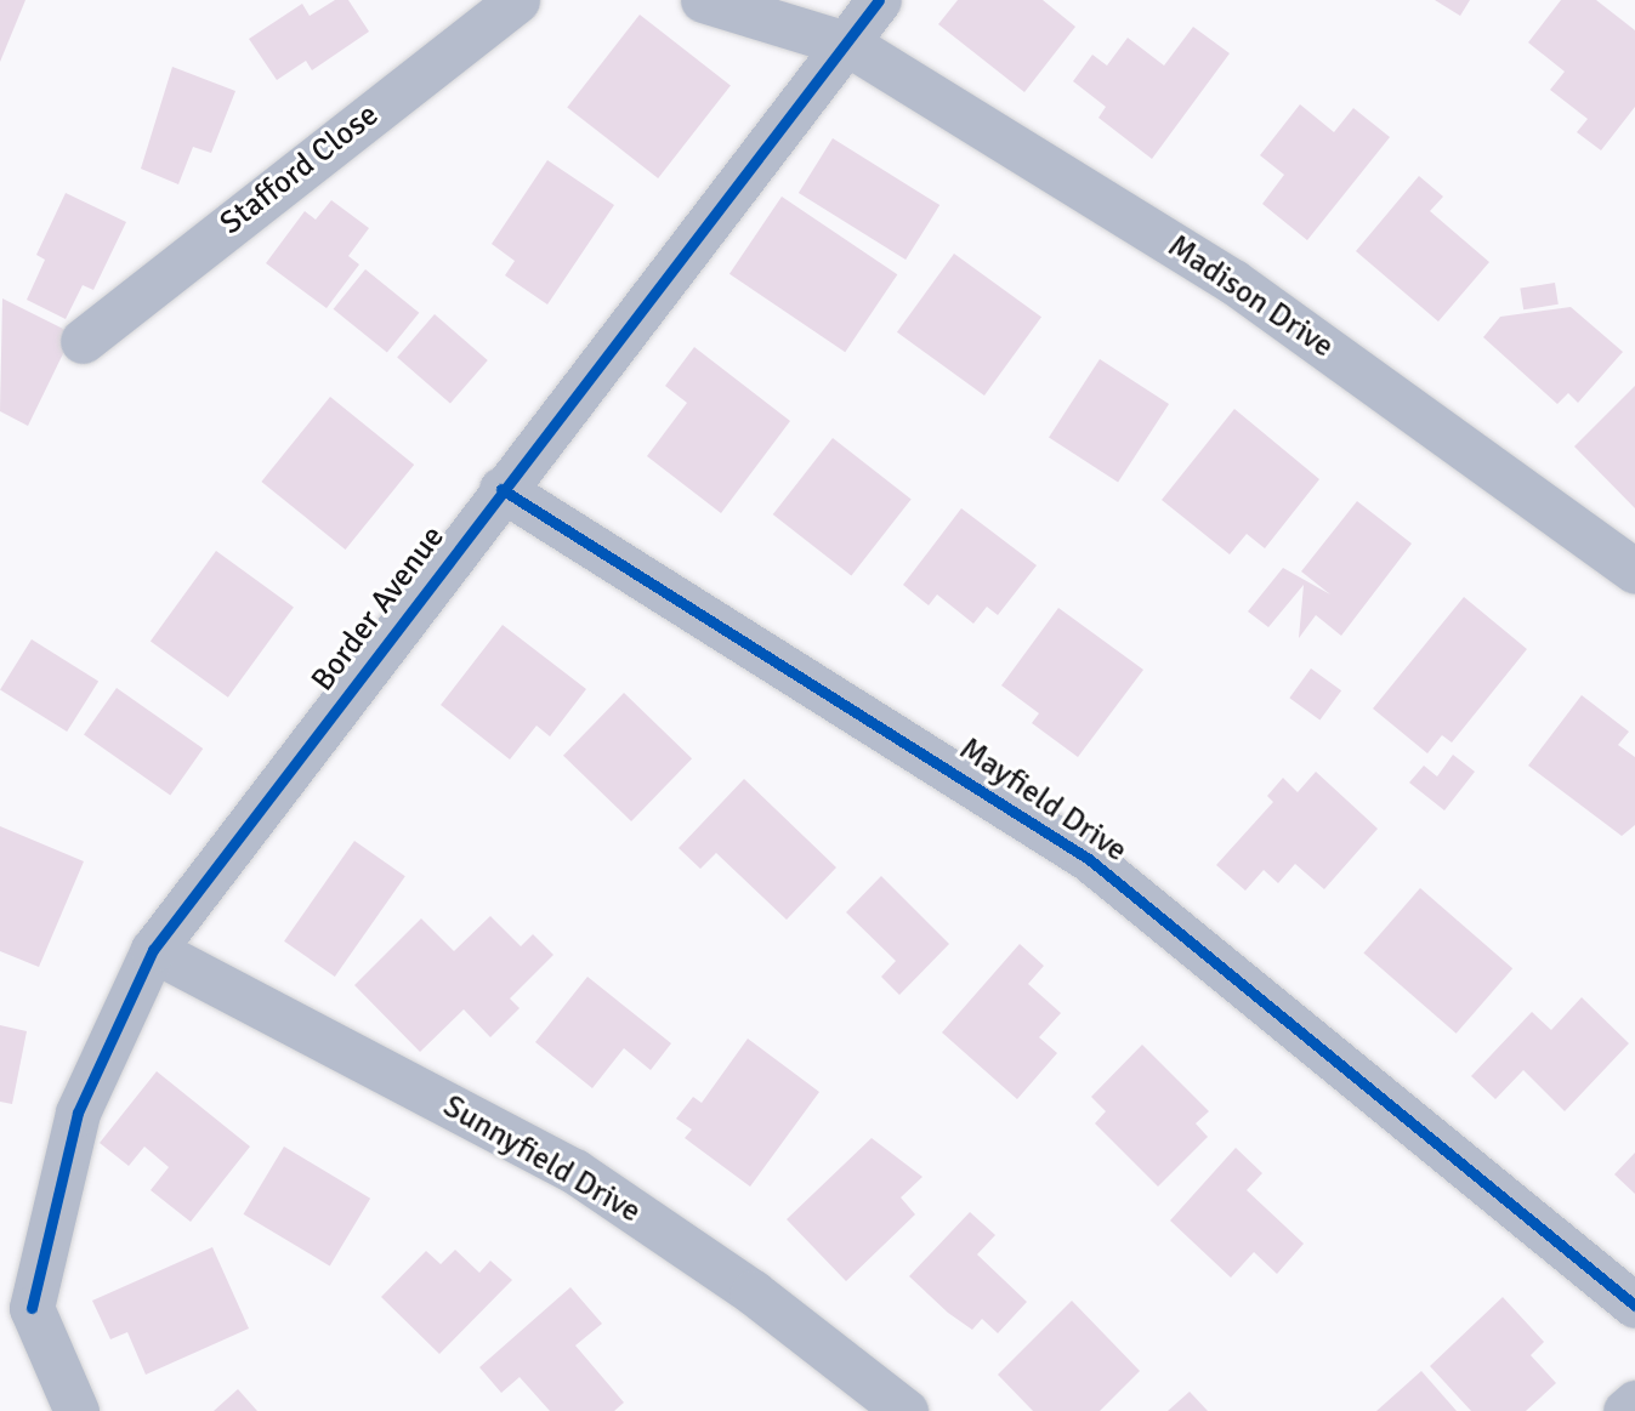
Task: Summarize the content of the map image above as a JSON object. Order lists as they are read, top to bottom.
{
  "streets": {
    "street": [
      "Stafford Close",
      "Madison Drive",
      "Border Avenue",
      "Mayfield Drive",
      "Sunnyfield Drive"
    ]
  },
  "crossings": [
    ["Madison Drive", "Border Avenue"],
    ["Border Avenue", "Mayfield Drive"],
    ["Border Avenue", "Sunnyfield Drive"]
  ]
}
